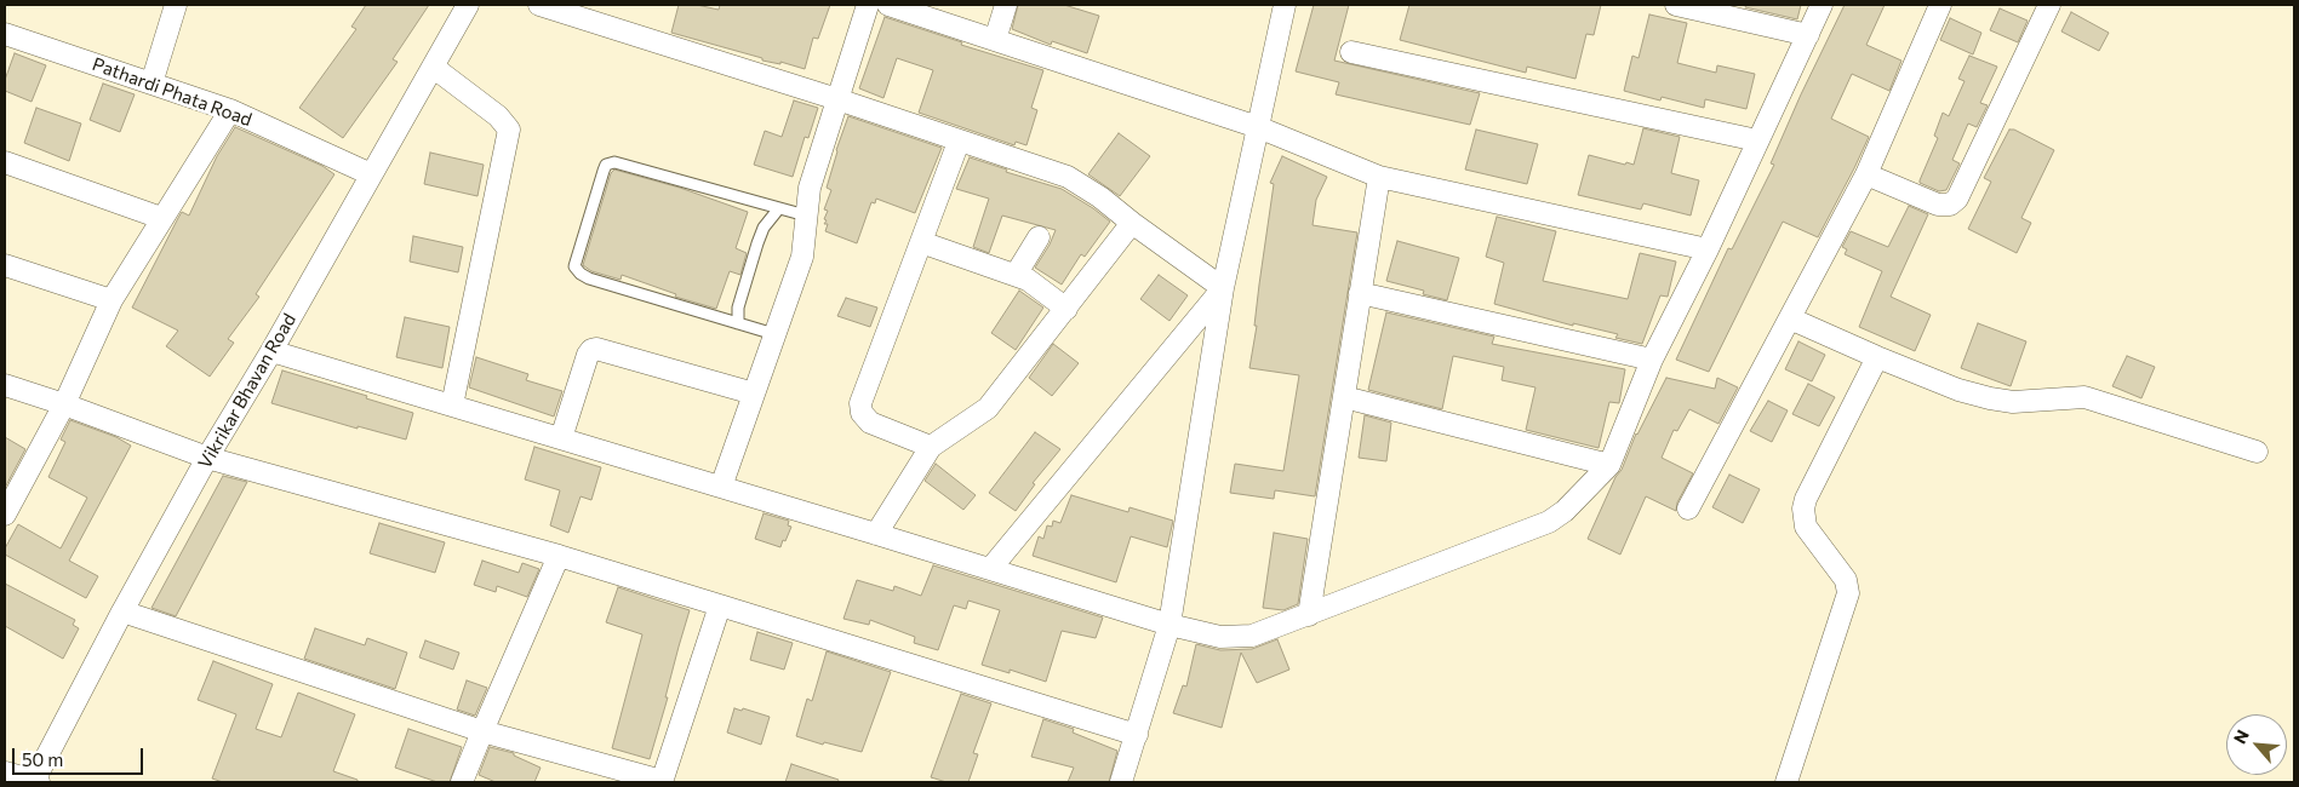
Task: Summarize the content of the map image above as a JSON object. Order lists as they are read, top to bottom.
{
  "streets": {
    "street": ["Pathardi Phata Road", "Vikrikar Bhavan Road"]
  },
  "crossings": [
    ["Pathardi Phata Road", "Vikrikar Bhavan Road"]
  ],
  "scale_bar": "50 m",
  "north": "top left"
}
